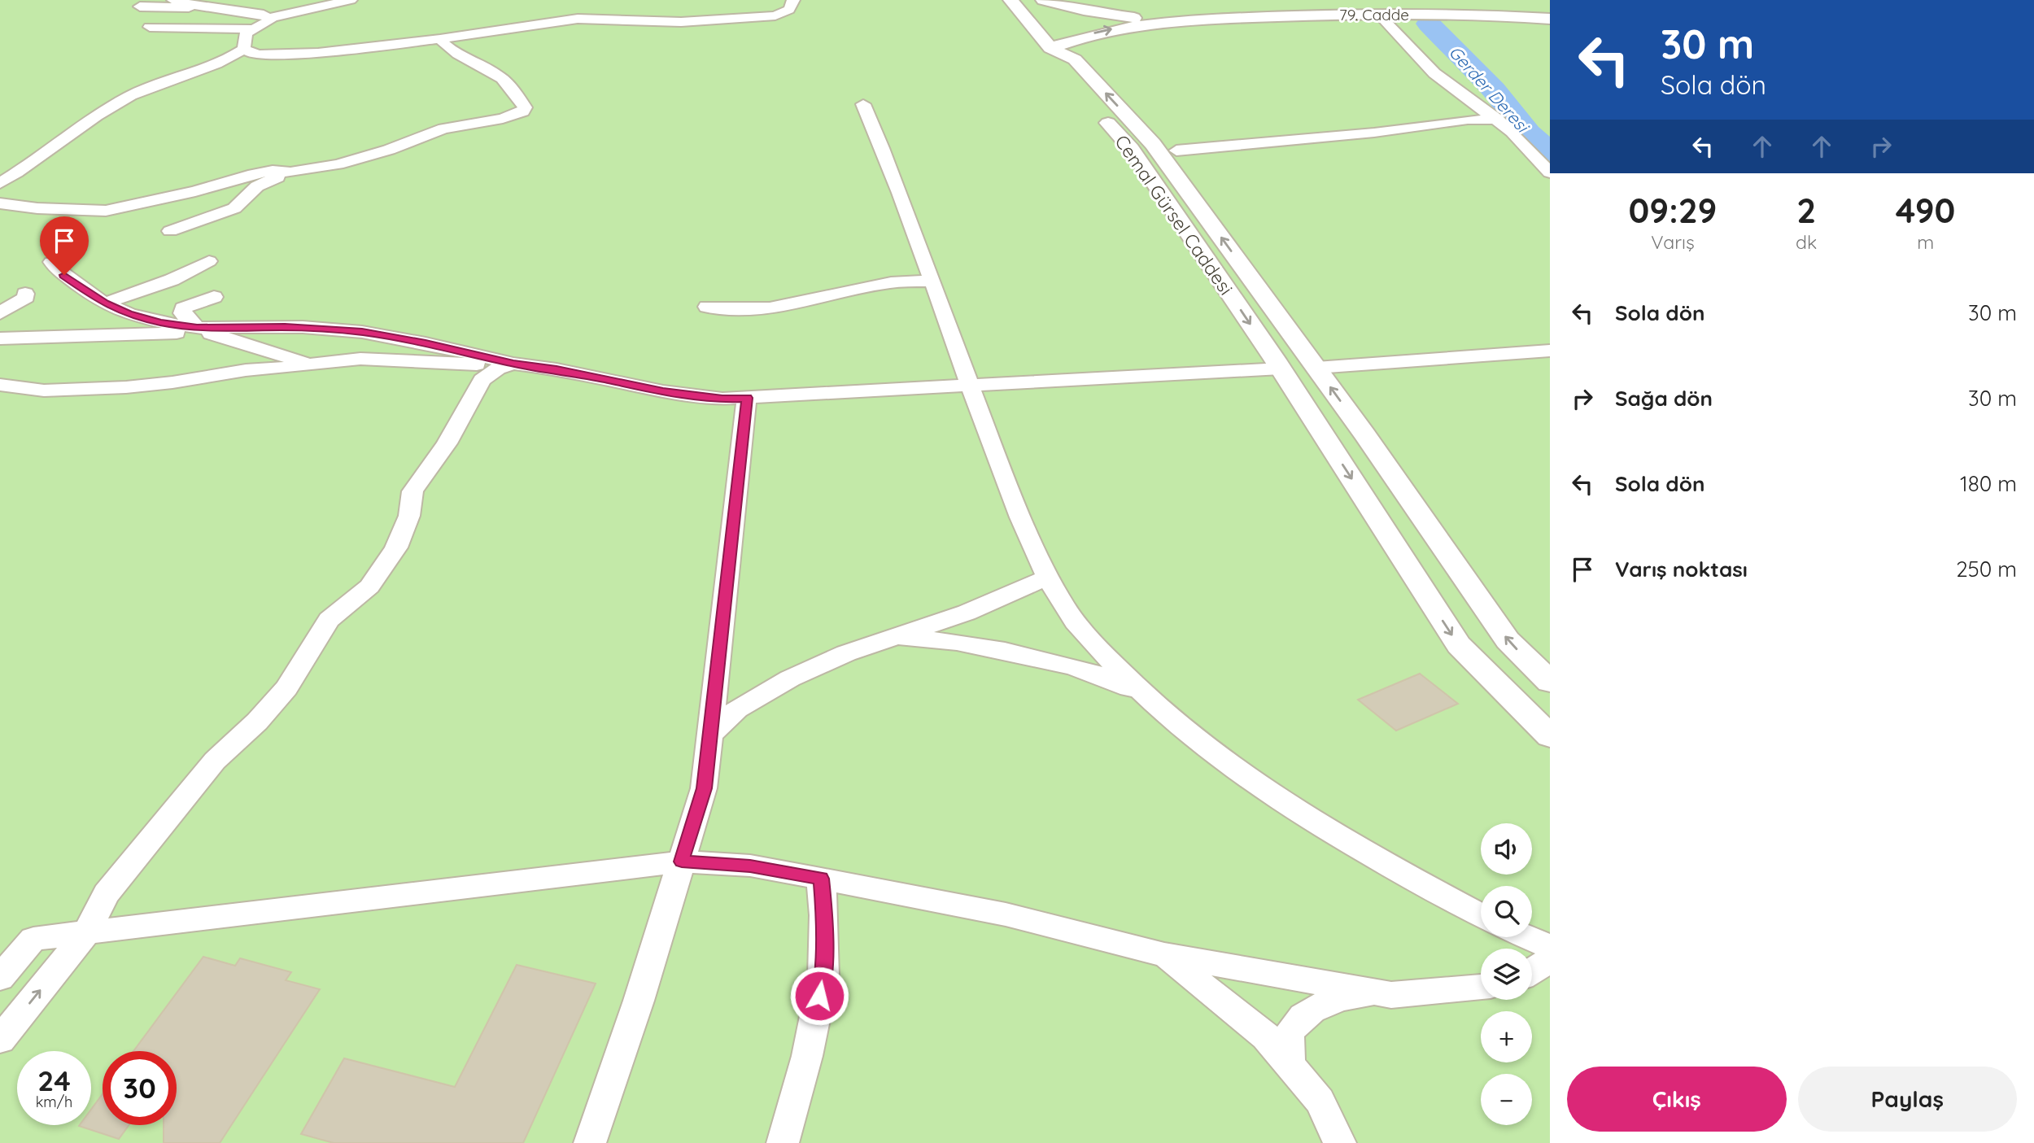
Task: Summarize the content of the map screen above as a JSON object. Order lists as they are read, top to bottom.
{
  "streets": {
    "street": ["79. Cadde", "Cemal Gürsel Caddesi"]
  },
  "crossings": [
    ["79. Cadde", "Cemal Gürsel Caddesi"]
  ],
  "water": ["Gerder Deresi"],
  "page": {
    "turn": ["30 m", "Sola dön"],
    "eta": [
      "09:29",
      "Varış",
      "2",
      "dk",
      "490",
      "m"
    ],
    "list": [
      {
        "name": "Sola dön",
        "value": "30 m"
      },
      {
        "name": "Sağa dön",
        "value": "30 m"
      },
      {
        "name": "Sola dön",
        "value": "180 m"
      },
      {
        "name": "Varış noktası",
        "value": "250 m"
      }
    ],
    "map_buttons": ["+", "−"],
    "speed": "24 km/h",
    "limit": "30",
    "buttons": ["Çıkış", "Paylaş"]
  }
}
